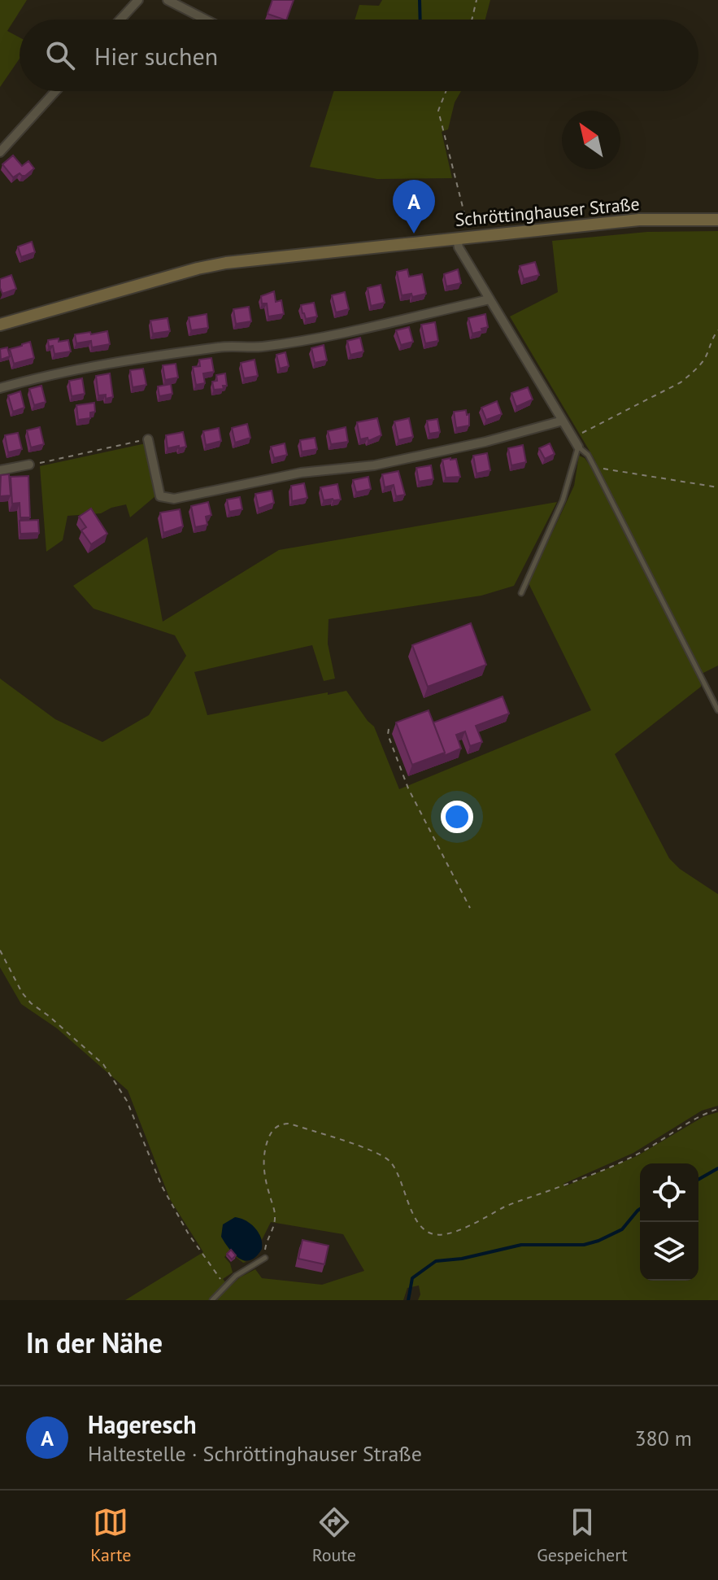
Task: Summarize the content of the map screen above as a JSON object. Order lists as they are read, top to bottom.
{
  "streets": {
    "main road": ["Schröttinghauser Straße"]
  },
  "north": "top left",
  "page": {
    "search": "Hier suchen",
    "pins": "A",
    "heading": "In der Nähe",
    "list": [
      {
        "mark": "A",
        "name": "Hageresch",
        "note": "Haltestelle · Schröttinghauser Straße",
        "value": "380 m"
      }
    ],
    "nav": ["Karte", "Route", "Gespeichert"]
  }
}
